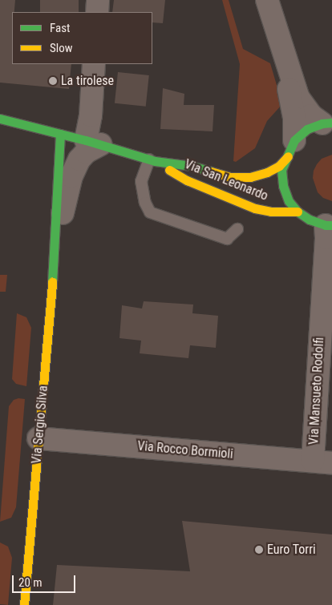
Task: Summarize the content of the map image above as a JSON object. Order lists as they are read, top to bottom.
{
  "streets": {
    "main road": ["Via San Leonardo", "Via Sergio Silva"],
    "street": ["Via Mansueto Rodolfi", "Via Rocco Bormioli"]
  },
  "crossings": [
    ["Via San Leonardo", "Via Sergio Silva"],
    ["Via Mansueto Rodolfi", "Via Rocco Bormioli"],
    ["Via Sergio Silva", "Via Rocco Bormioli"]
  ],
  "places": ["La tirolese", "Euro Torri"],
  "legend": ["Fast", "Slow"],
  "scale_bar": "20 m"
}
